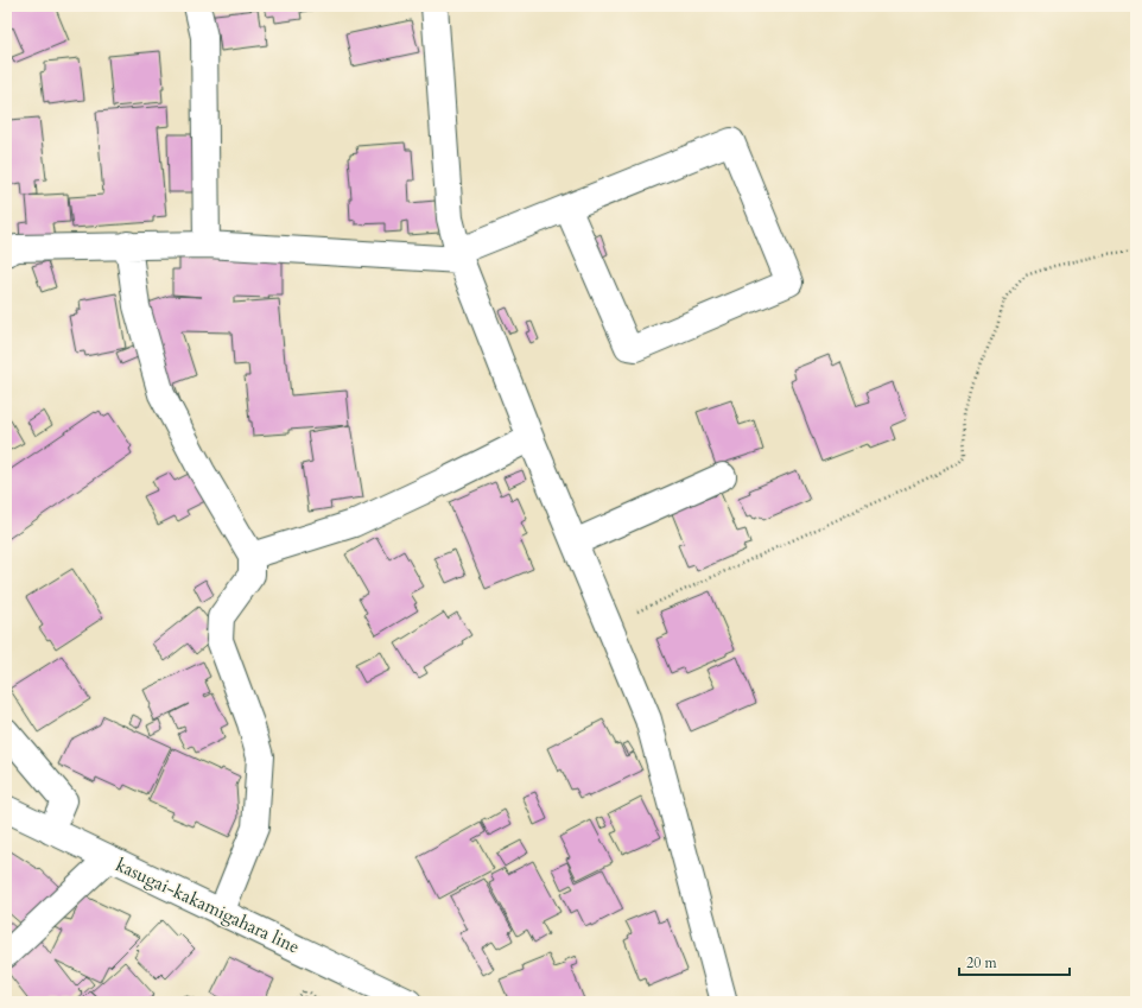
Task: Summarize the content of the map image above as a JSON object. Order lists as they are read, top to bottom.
{
  "streets": {
    "street": ["kasugai-kakamigahara line"]
  },
  "scale_bar": "20 m"
}
